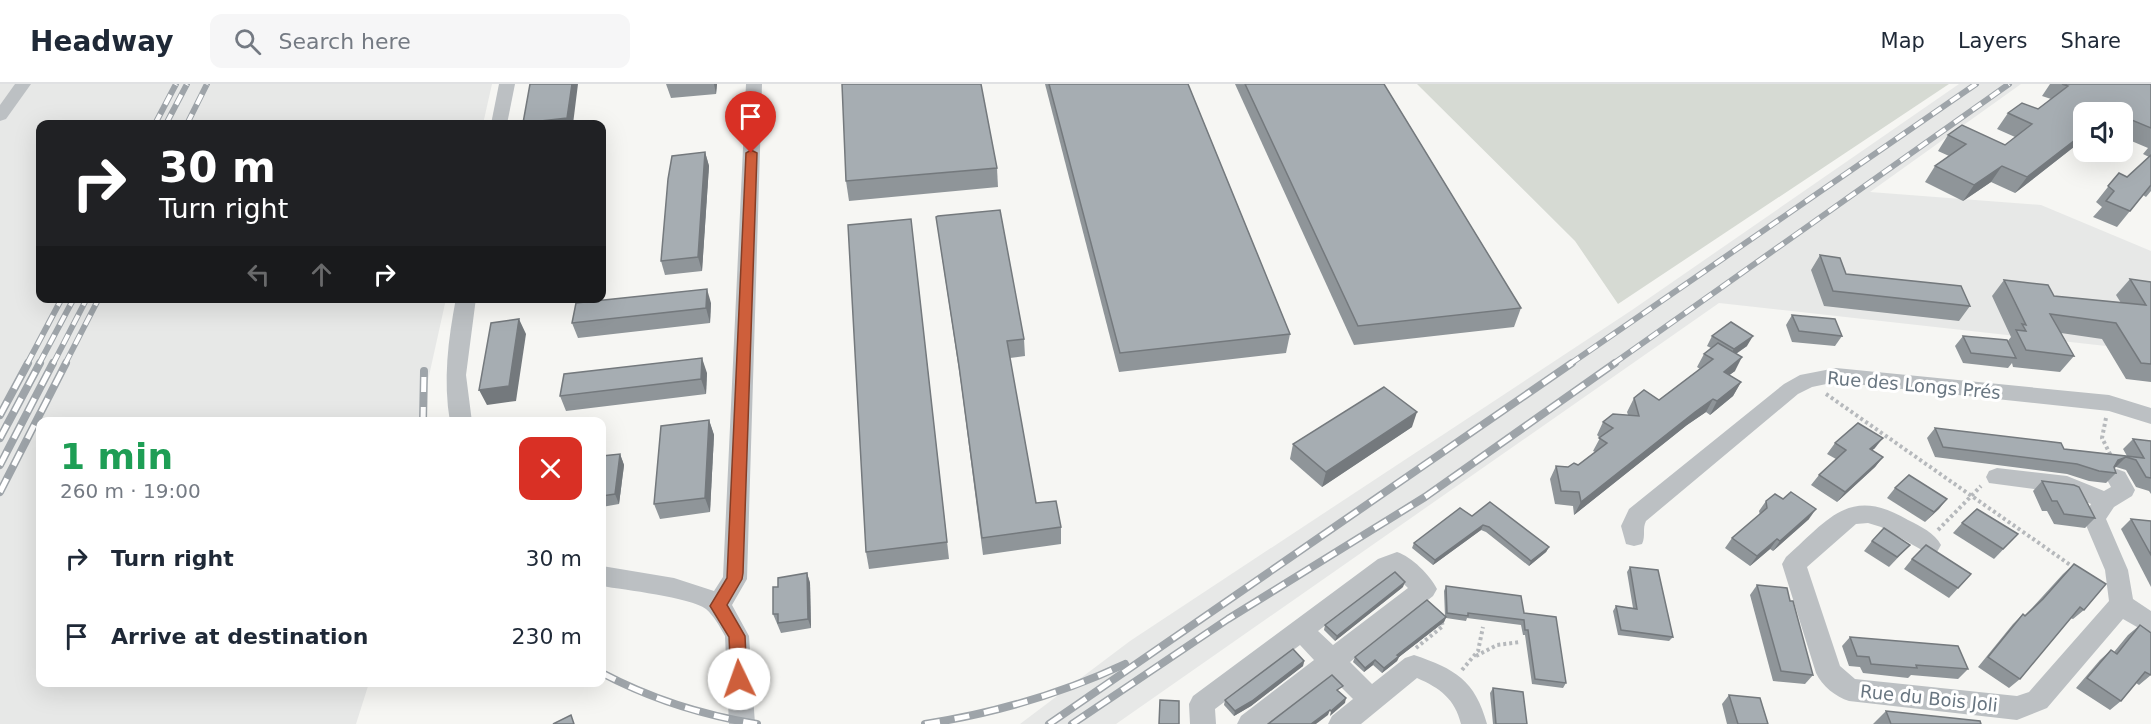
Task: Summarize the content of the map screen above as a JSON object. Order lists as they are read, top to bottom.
{
  "streets": {
    "street": ["Rue des Longs Prés", "Rue du Bois Joli"]
  },
  "page": {
    "header": "Headway",
    "search": "Search here",
    "nav": ["Map", "Layers", "Share"],
    "turn": ["30 m", "Turn right"],
    "heading": ["1 min", "260 m · 19:00"],
    "list": [
      {
        "name": "Turn right",
        "value": "30 m"
      },
      {
        "name": "Arrive at destination",
        "value": "230 m"
      }
    ]
  }
}
